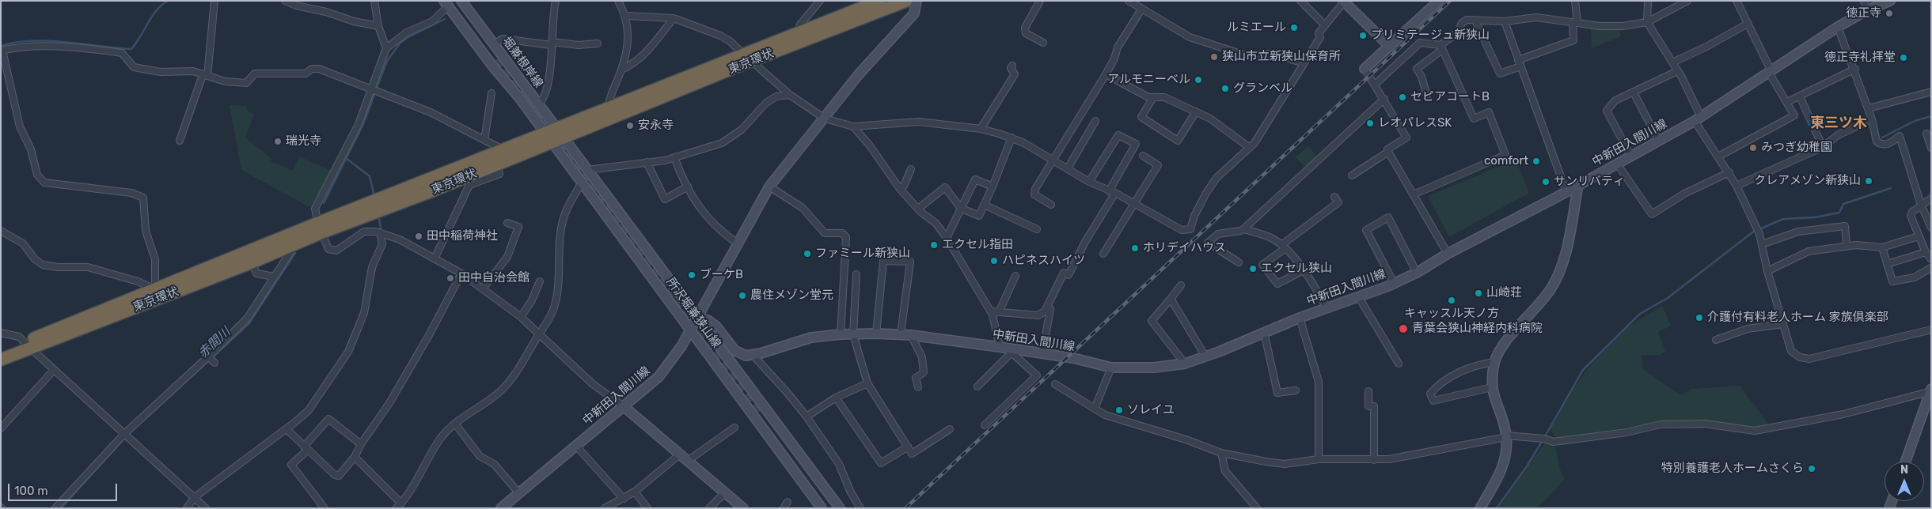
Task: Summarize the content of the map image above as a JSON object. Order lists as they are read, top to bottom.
{
  "streets": {
    "highway": ["東京環状"],
    "main road": ["堀兼根岸線", "中新田入間川線", "所沢堀兼狭山線"]
  },
  "crossings": [
    ["東京環状", "堀兼根岸線"],
    ["東京環状", "所沢堀兼狭山線"],
    ["堀兼根岸線", "所沢堀兼狭山線"],
    ["中新田入間川線", "所沢堀兼狭山線"]
  ],
  "districts": ["東三ツ木"],
  "water": ["赤間川"],
  "places": [
    "徳正寺",
    "ルミエール",
    "プリミテージュ新狭山",
    "狭山市立新狭山保育所",
    "徳正寺礼拝堂",
    "アルモニーベル",
    "グランベル",
    "セピアコートB",
    "レオパレスSK",
    "安永寺",
    "瑞光寺",
    "みつぎ幼稚園",
    "comfort",
    "クレアメゾン新狭山",
    "サンリバティ",
    "田中稲荷神社",
    "エクセル指田",
    "ホリデイハウス",
    "ファミール新狭山",
    "ハピネスハイツ",
    "エクセル狭山",
    "ブーケB",
    "田中自治会館",
    "山崎荘",
    "農住メゾン堂元",
    "キャッスル天ノ方",
    "介護付有料老人ホーム 家族倶楽部",
    "青葉会狭山神経内科病院",
    "ソレイユ",
    "特別養護老人ホームさくら"
  ],
  "scale_bar": "100 m",
  "north": "top"
}
